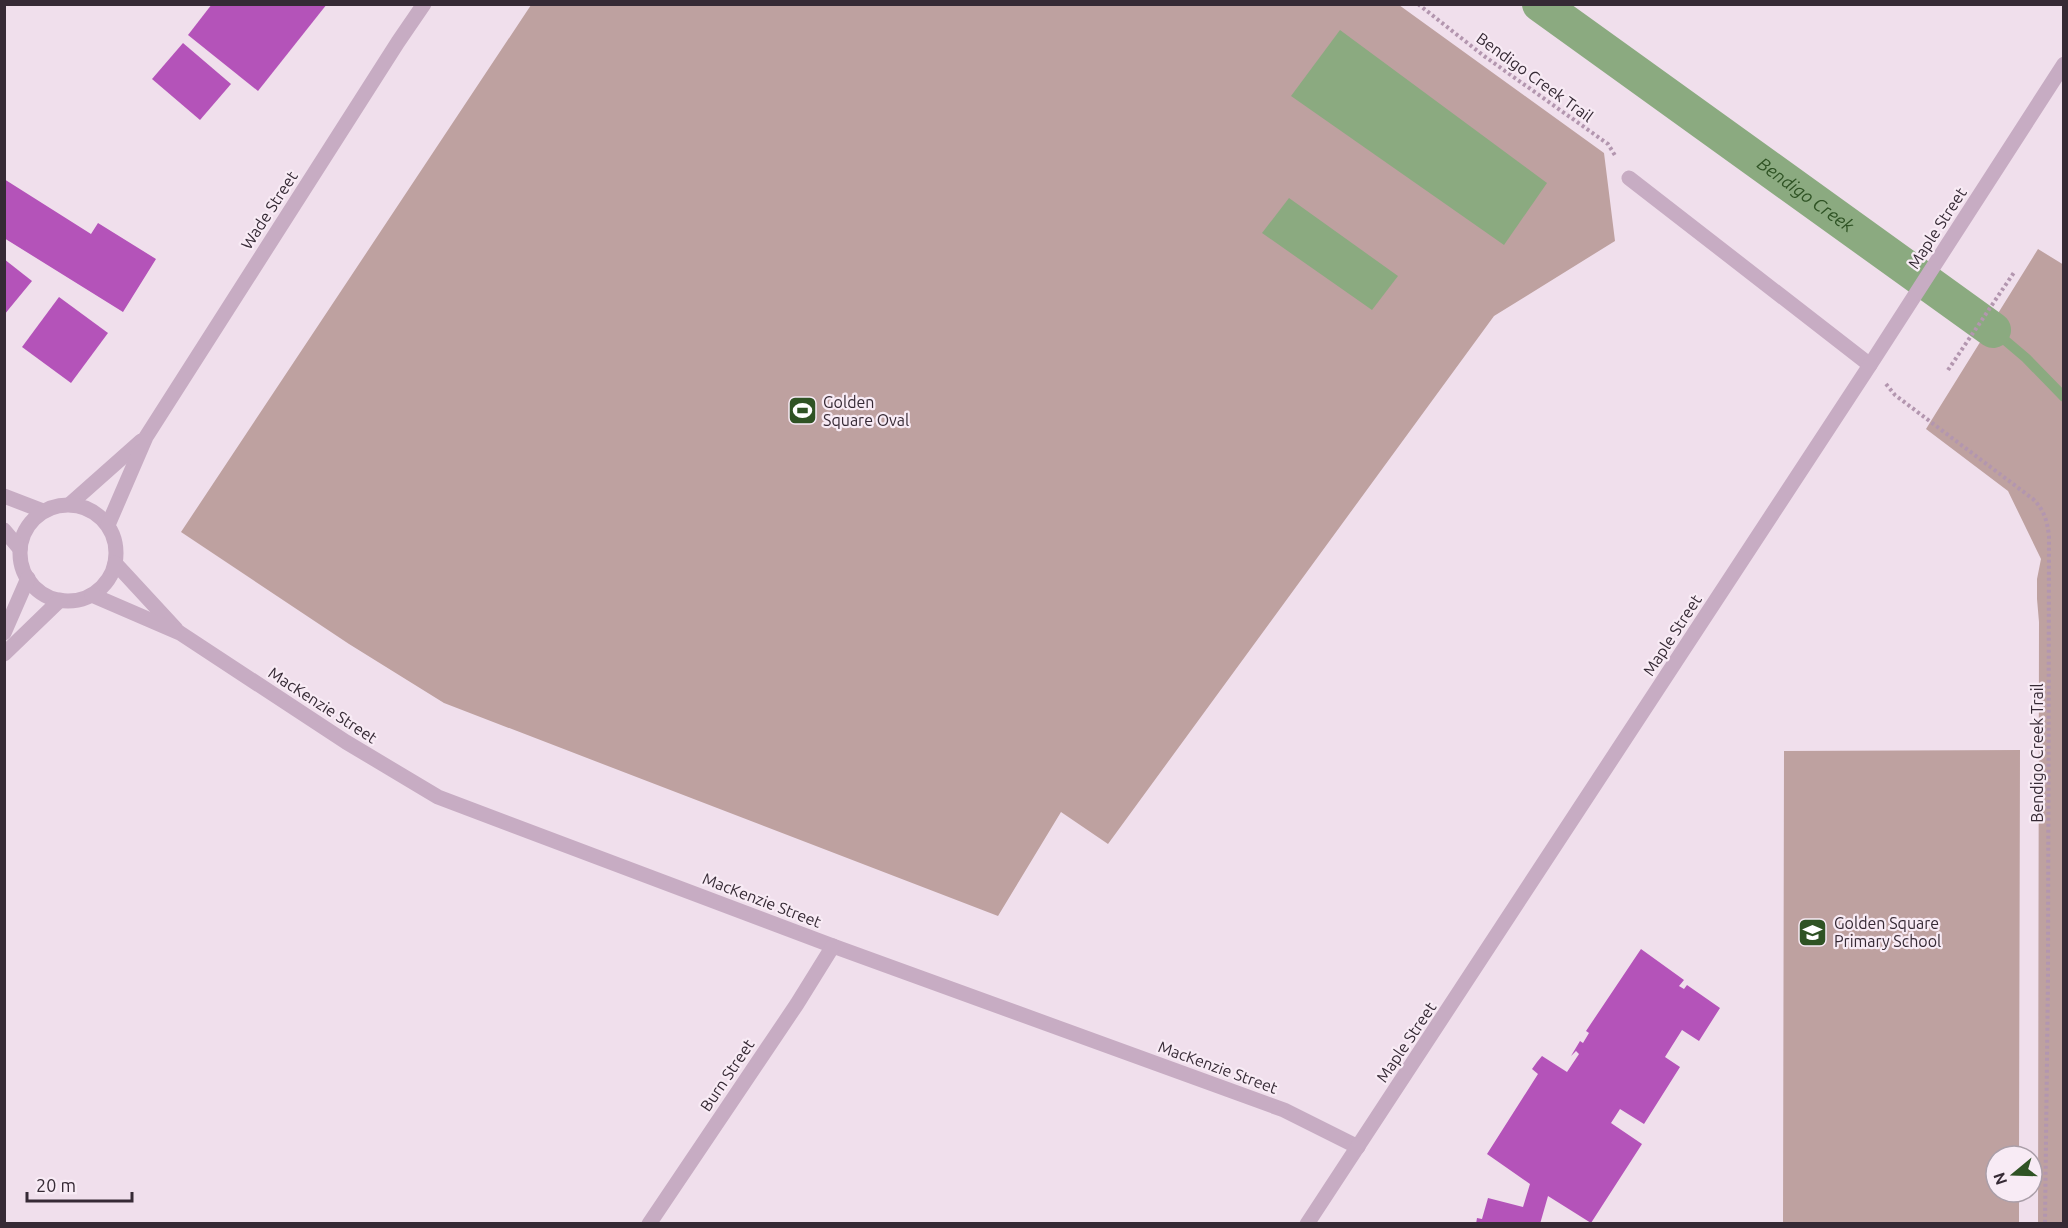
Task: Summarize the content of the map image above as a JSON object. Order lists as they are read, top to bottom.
{
  "streets": {
    "street": [
      "Wade Street",
      "Maple Street",
      "MacKenzie Street",
      "Burn Street"
    ],
    "path": ["Bendigo Creek Trail"]
  },
  "crossings": [
    ["Bendigo Creek Trail", "Maple Street"],
    ["Wade Street", "MacKenzie Street"],
    ["Maple Street", "MacKenzie Street"],
    ["MacKenzie Street", "Burn Street"]
  ],
  "water": ["Bendigo Creek"],
  "places": {
    "sports": ["Golden Square Oval"],
    "school or university": ["Golden Square Primary School"]
  },
  "scale_bar": "20 m",
  "north": "left"
}
